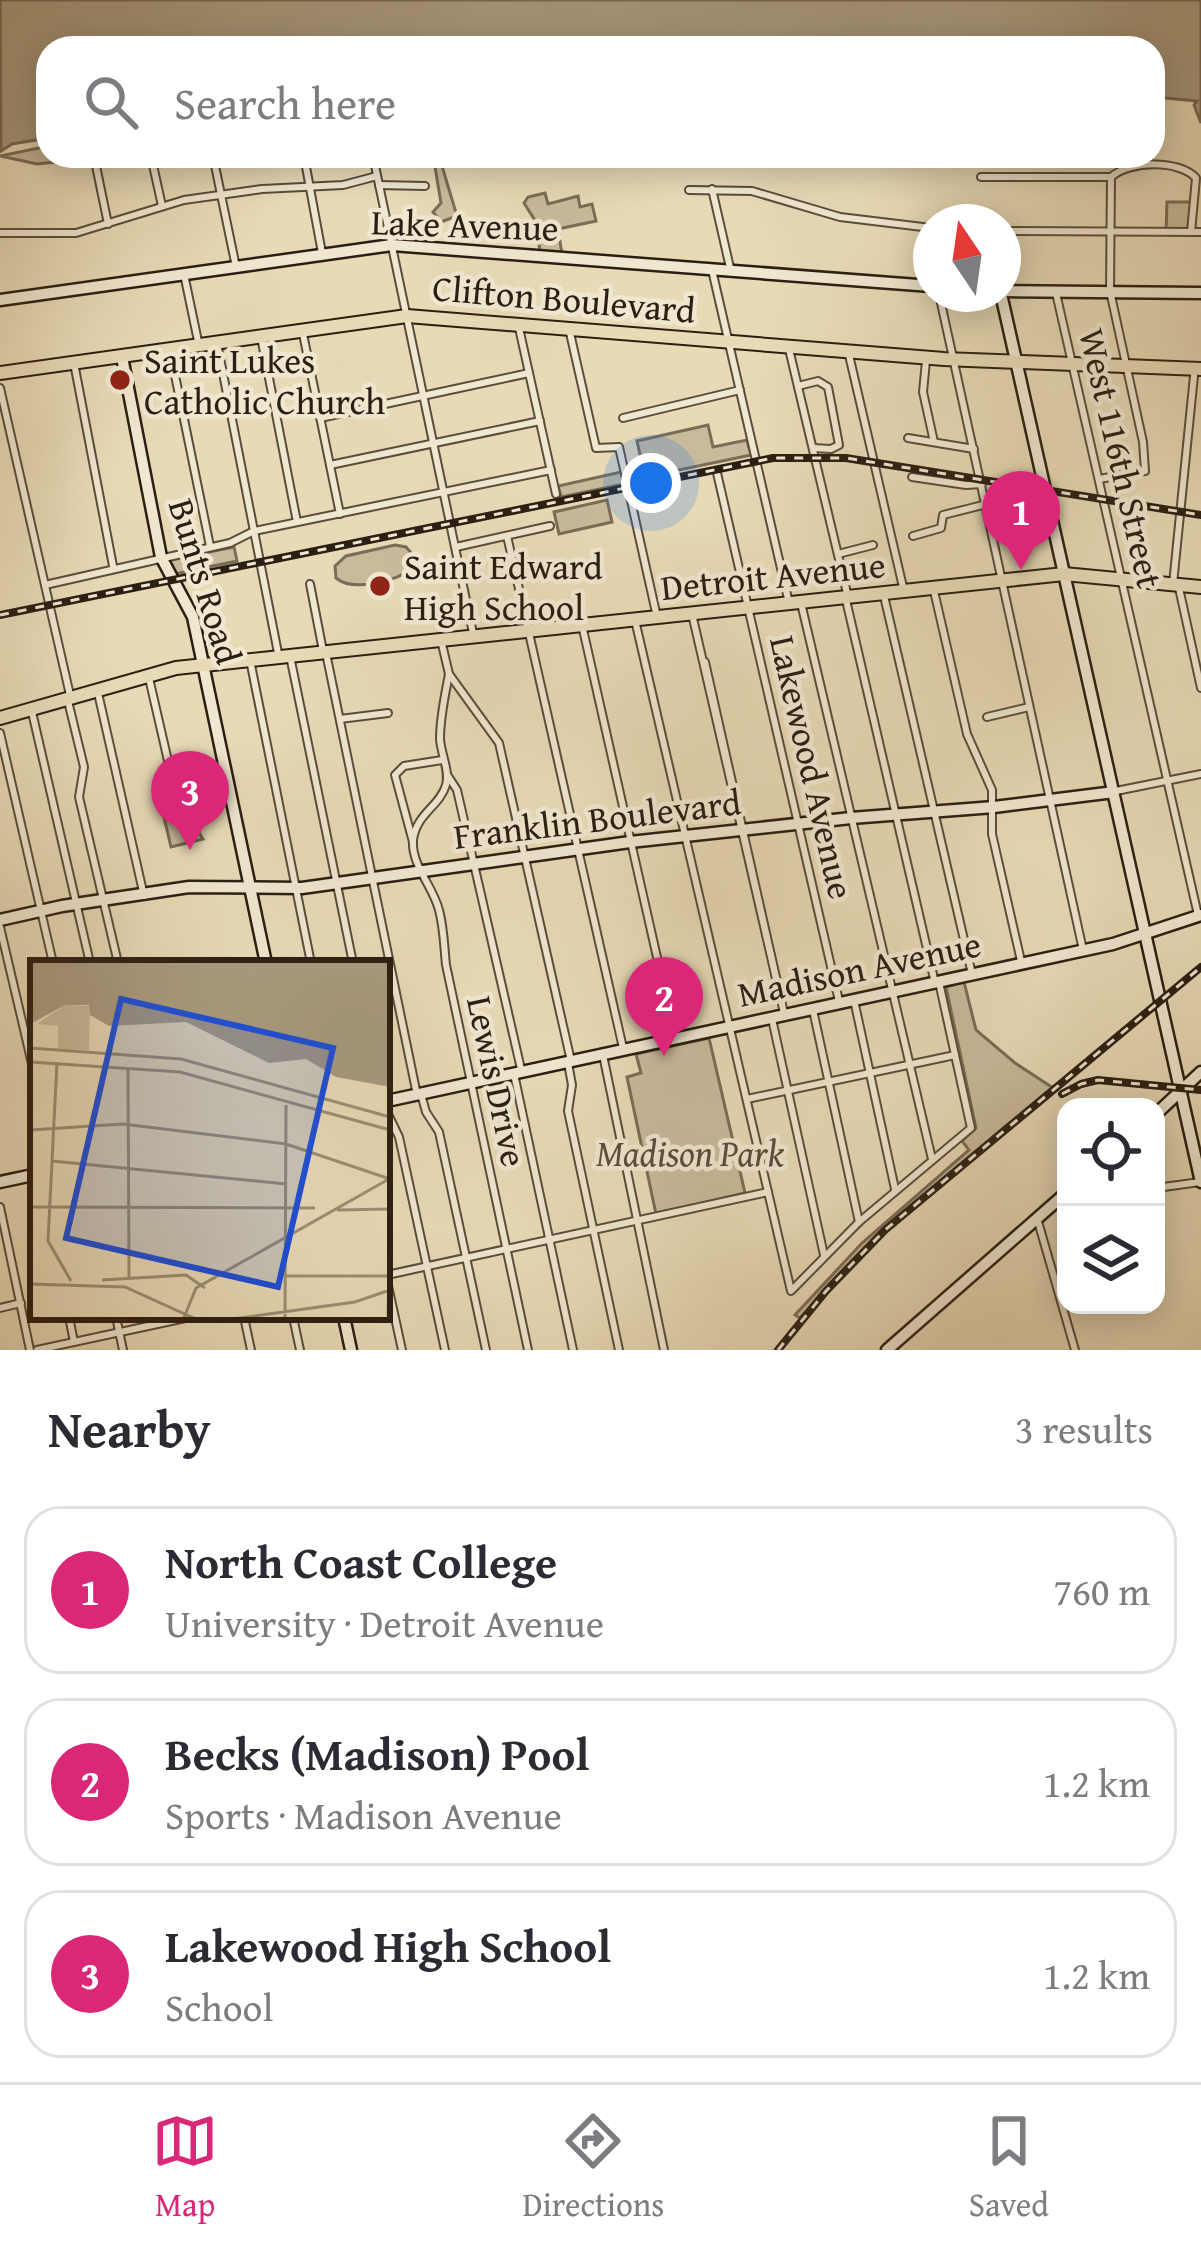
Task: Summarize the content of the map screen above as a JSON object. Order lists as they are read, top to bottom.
{
  "streets": {
    "main road": ["Clifton Boulevard", "Detroit Avenue"],
    "street": [
      "Lake Avenue",
      "West 116th Street",
      "Bunts Road",
      "Lakewood Avenue",
      "Franklin Boulevard",
      "Madison Avenue",
      "Lewis Drive"
    ]
  },
  "crossings": [
    ["Clifton Boulevard", "West 116th Street"],
    ["Clifton Boulevard", "Bunts Road"],
    ["West 116th Street", "Detroit Avenue"],
    ["West 116th Street", "Franklin Boulevard"],
    ["West 116th Street", "Madison Avenue"],
    ["Detroit Avenue", "Bunts Road"],
    ["Detroit Avenue", "Lakewood Avenue"],
    ["Bunts Road", "Franklin Boulevard"],
    ["Lakewood Avenue", "Franklin Boulevard"],
    ["Lakewood Avenue", "Madison Avenue"],
    ["Franklin Boulevard", "Lewis Drive"],
    ["Madison Avenue", "Lewis Drive"]
  ],
  "parks": ["Madison Park"],
  "places": ["Saint Lukes Catholic Church", "Saint Edward High School"],
  "north": "top",
  "page": {
    "search": "Search here",
    "pins": ["1", "3", "2"],
    "heading": ["Nearby", "3 results"],
    "list": [
      {
        "mark": "1",
        "name": "North Coast College",
        "note": "University · Detroit Avenue",
        "value": "760 m"
      },
      {
        "mark": "2",
        "name": "Becks (Madison) Pool",
        "note": "Sports · Madison Avenue",
        "value": "1.2 km"
      },
      {
        "mark": "3",
        "name": "Lakewood High School",
        "note": "School",
        "value": "1.2 km"
      }
    ],
    "nav": ["Map", "Directions", "Saved"]
  }
}
